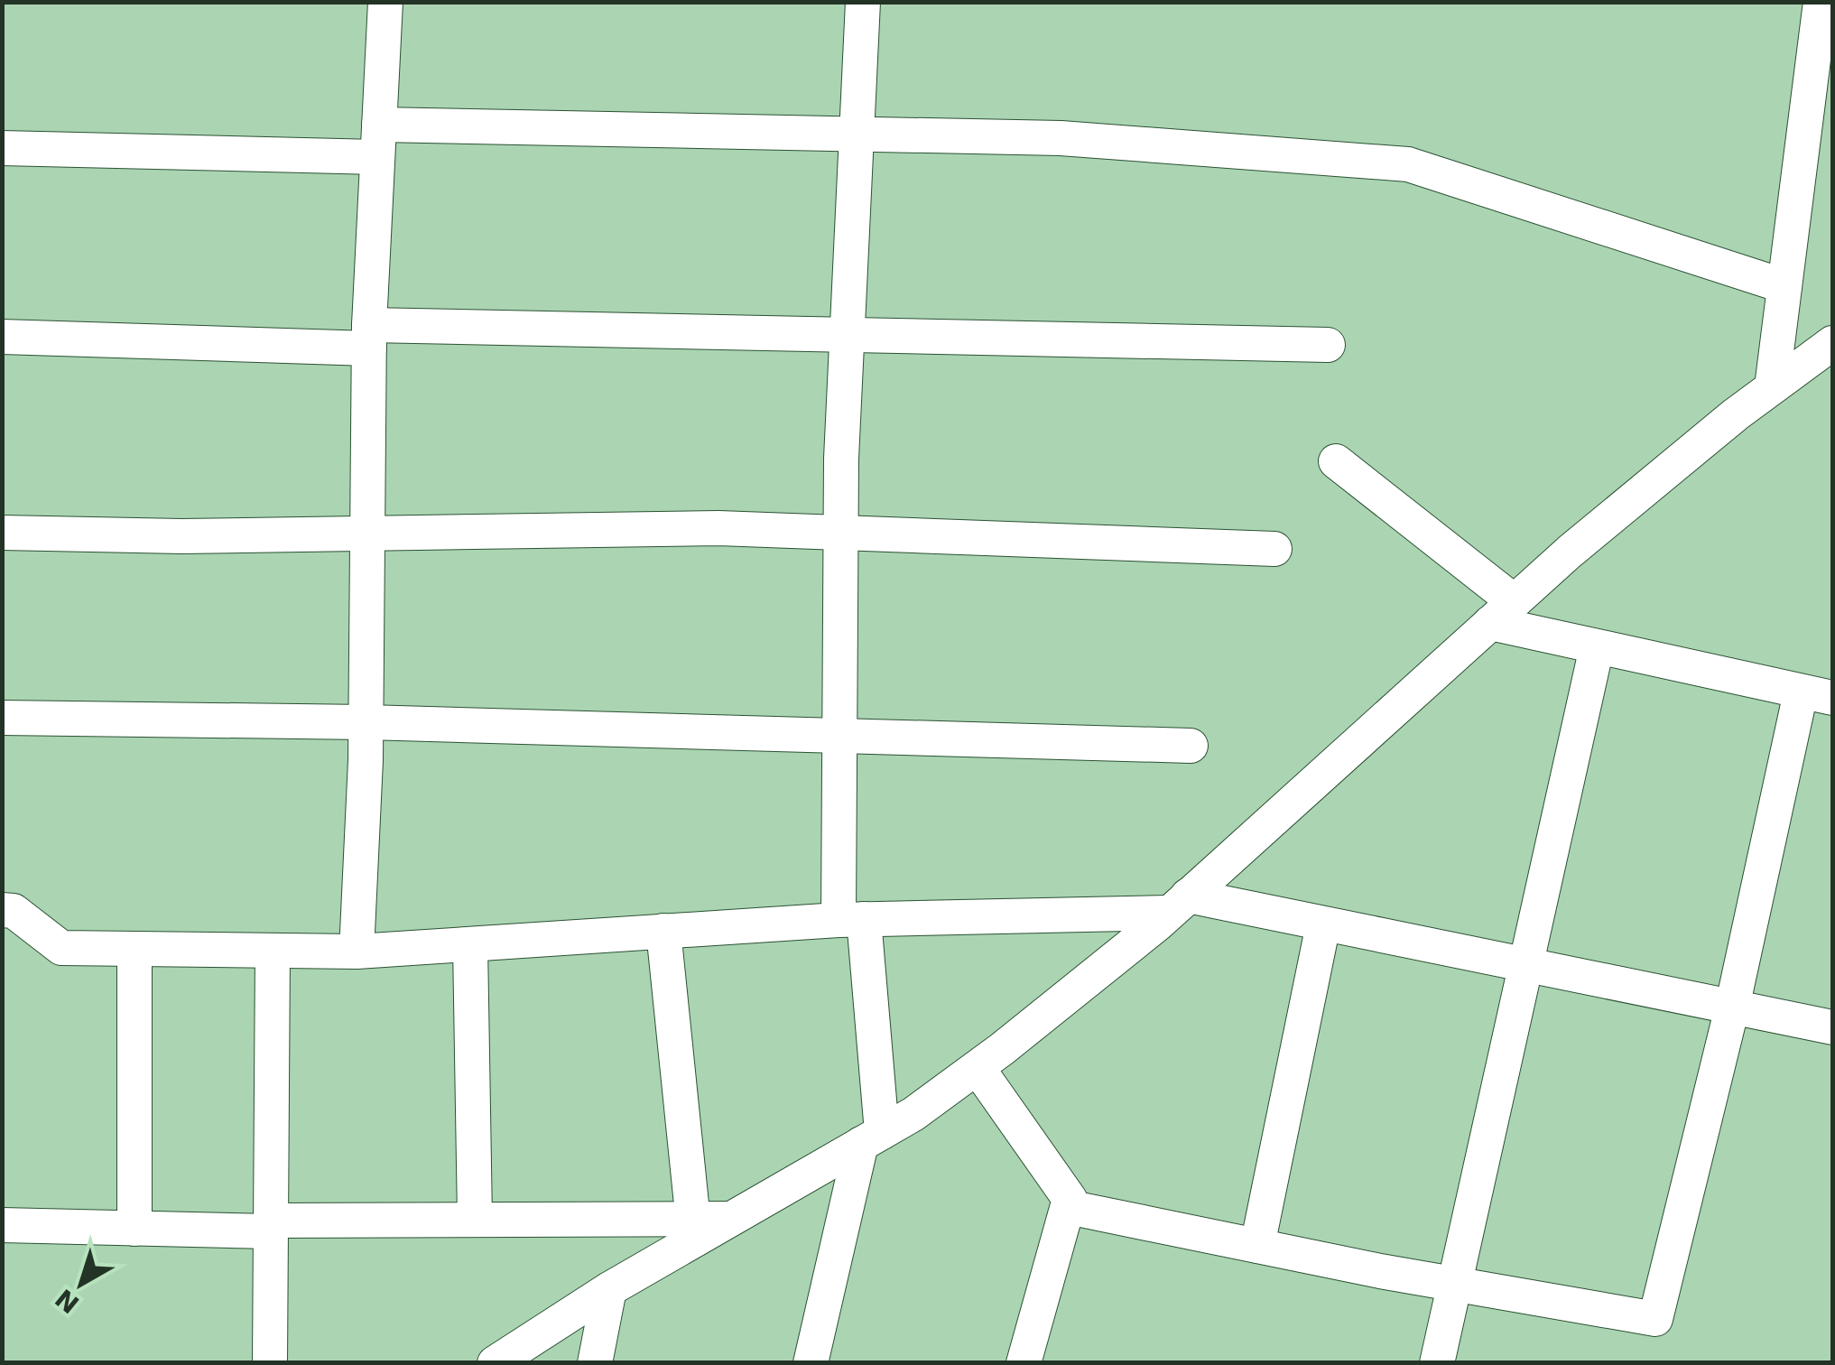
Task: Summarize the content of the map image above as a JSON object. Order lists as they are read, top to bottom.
{
  "north": "bottom left"
}
